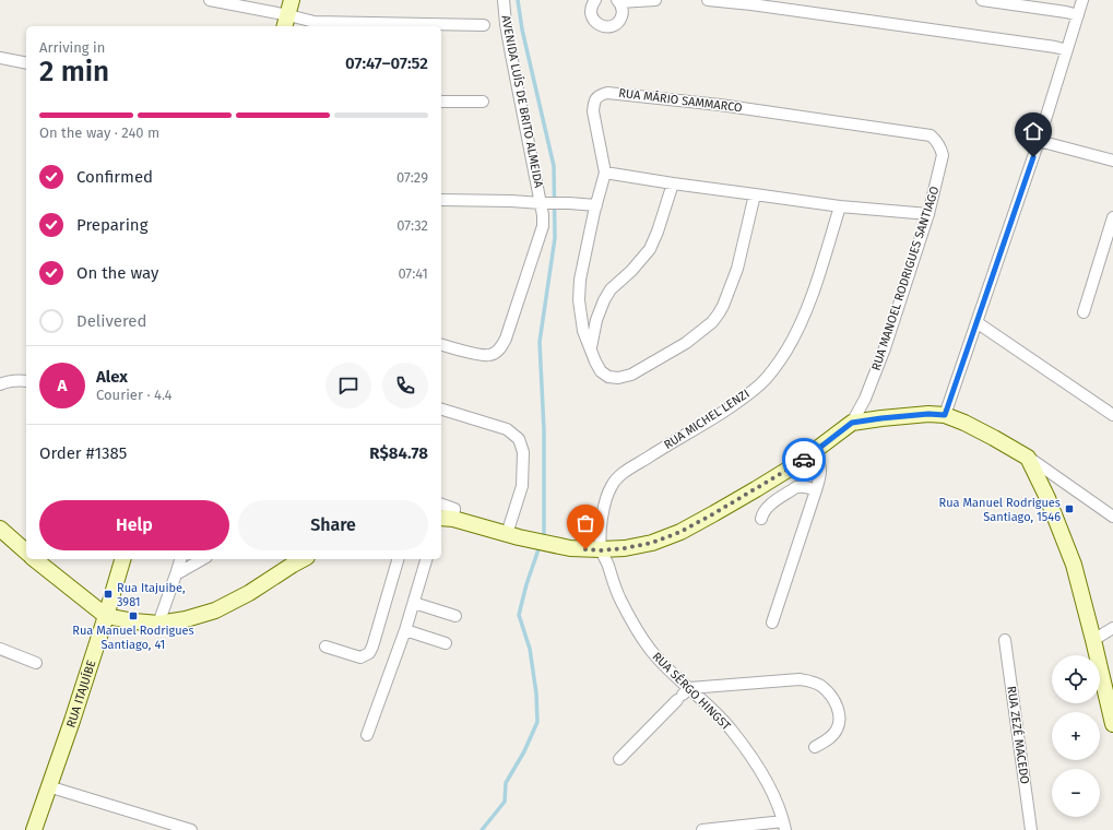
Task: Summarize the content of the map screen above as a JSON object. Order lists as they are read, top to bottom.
{
  "streets": {
    "main road": ["RUA MANOEL RODRIGUES SANTIAGO", "RUA ITAJUÍBE"],
    "street": [
      "RUA MÁRIO SAMMARCO",
      "AVENIDA LUÍS DE BRITO ALMEIDA",
      "RUA MICHEL LENZI",
      "RUA SÉRGO HINGST",
      "RUA ZEZÉ MACEDO"
    ]
  },
  "crossings": [
    ["RUA MÁRIO SAMMARCO", "RUA MANOEL RODRIGUES SANTIAGO"],
    ["RUA MANOEL RODRIGUES SANTIAGO", "RUA MICHEL LENZI"],
    ["RUA MANOEL RODRIGUES SANTIAGO", "RUA SÉRGO HINGST"],
    ["RUA MICHEL LENZI", "RUA SÉRGO HINGST"]
  ],
  "places": {
    "transit": ["Rua Manuel Rodrigues Santiago, 1546", "Rua Itajuibe, 3981", "Rua Manuel Rodrigues Santiago, 41"]
  },
  "page": {
    "heading": ["2 min", "Arriving in", "07:47–07:52"],
    "panel": [
      "Alex",
      "Courier · 4.4",
      "Order #1385",
      "R$84.78"
    ],
    "bar": "On the way · 240 m",
    "list": [
      ["Confirmed", "07:29"],
      ["Preparing", "07:32"],
      ["On the way", "07:41"],
      "Delivered"
    ],
    "round": "A",
    "buttons": ["Help", "Share"],
    "map_buttons": ["+", "−"]
  }
}
